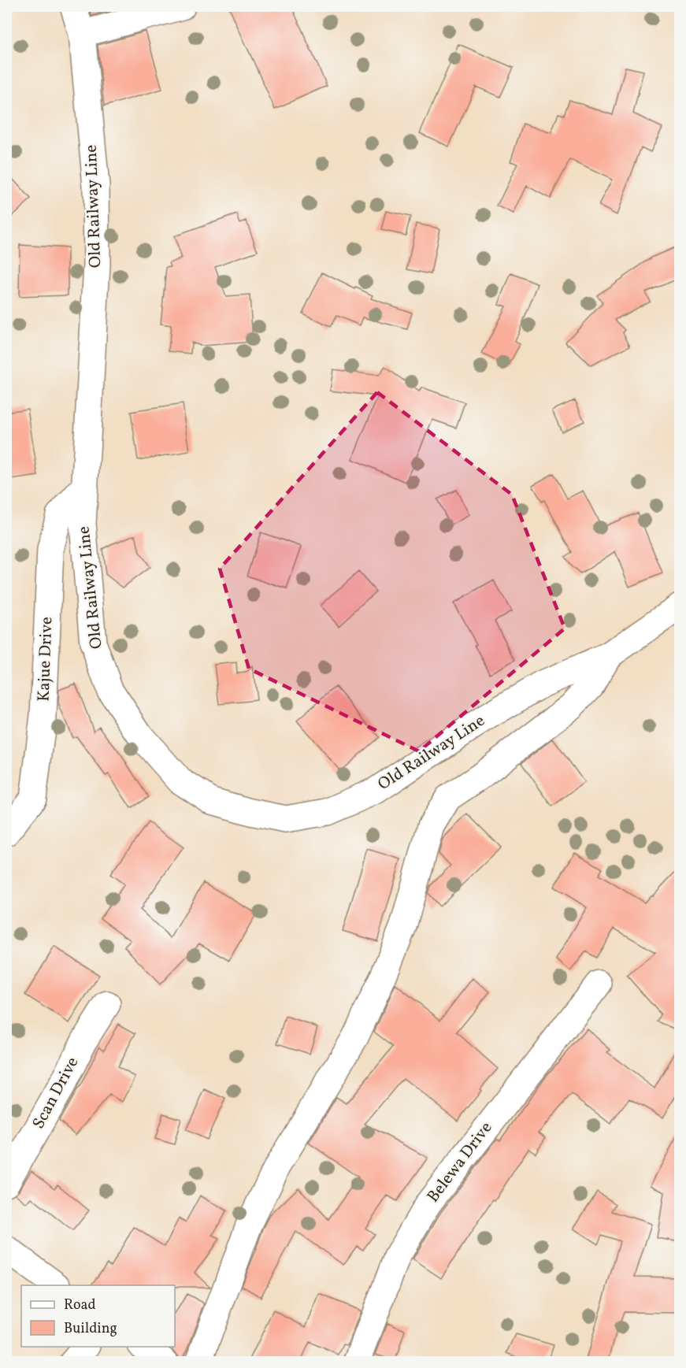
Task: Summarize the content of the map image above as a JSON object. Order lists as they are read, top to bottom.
{
  "streets": {
    "street": [
      "Old Railway Line",
      "Kajue Drive",
      "Scan Drive",
      "Belewa Drive"
    ]
  },
  "crossings": [
    ["Old Railway Line", "Kajue Drive"]
  ],
  "legend": ["Road", "Building"]
}
